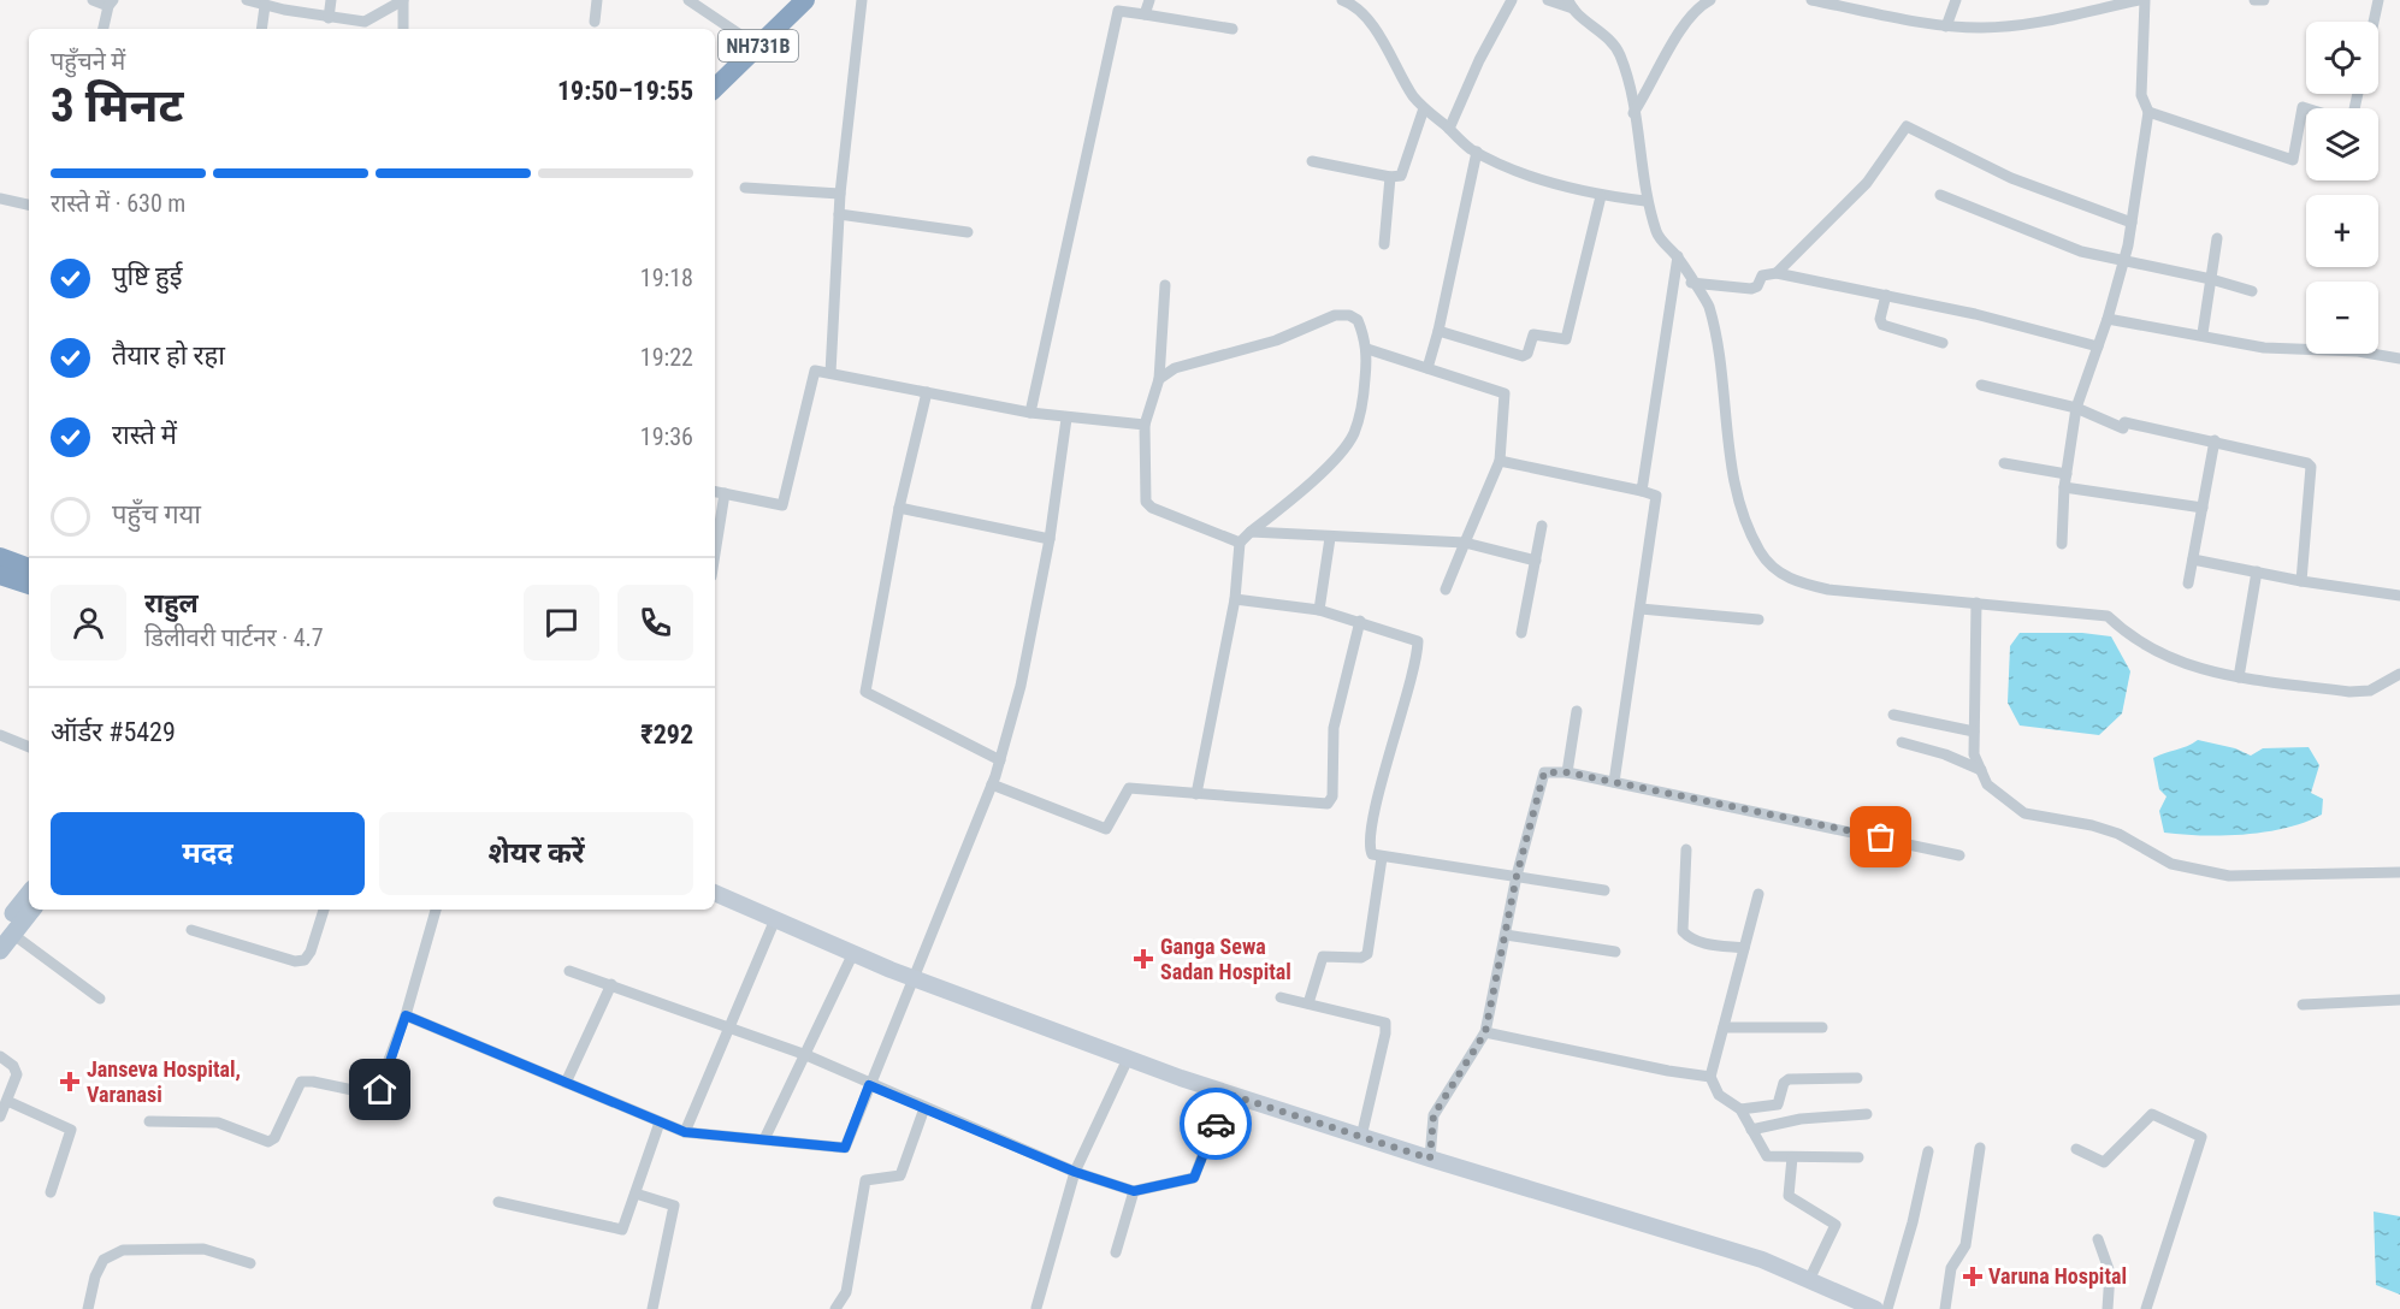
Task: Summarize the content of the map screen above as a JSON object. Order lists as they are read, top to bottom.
{
  "streets": {
    "highway": ["NH731B"]
  },
  "places": {
    "health": ["Ganga Sewa Sadan Hospital", "Janseva Hospital, Varanasi", "Varuna Hospital"]
  },
  "page": {
    "map_buttons": ["+", "−"],
    "heading": ["3 मिनट", "पहुँचने में", "19:50–19:55"],
    "panel": [
      "राहुल",
      "डिलीवरी पार्टनर · 4.7",
      "ऑर्डर #5429",
      "₹292"
    ],
    "bar": "रास्ते में · 630 m",
    "list": [
      ["पुष्टि हुई", "19:18"],
      ["तैयार हो रहा", "19:22"],
      ["रास्ते में", "19:36"],
      "पहुँच गया"
    ],
    "buttons": ["मदद", "शेयर करें"]
  }
}
